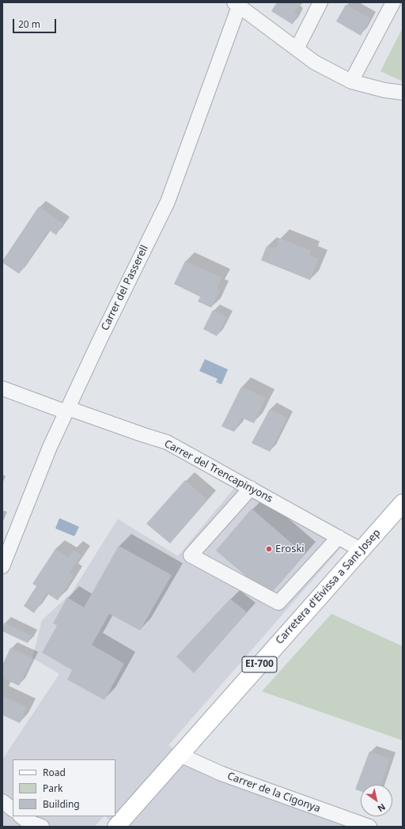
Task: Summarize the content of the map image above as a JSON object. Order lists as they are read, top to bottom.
{
  "streets": {
    "main road": ["Carretera d'Eivissa a Sant Josep", "EI-700"],
    "street": ["Carrer del Passerell", "Carrer del Trencapinyons", "Carrer de la Cigonya"]
  },
  "crossings": [
    ["Carrer del Passerell", "Carrer del Trencapinyons"],
    ["Carrer del Trencapinyons", "Carretera d'Eivissa a Sant Josep"],
    ["Carretera d'Eivissa a Sant Josep", "Carrer de la Cigonya"]
  ],
  "places": ["Eroski"],
  "legend": ["Road", "Park", "Building"],
  "scale_bar": "20 m",
  "north": "bottom right"
}
